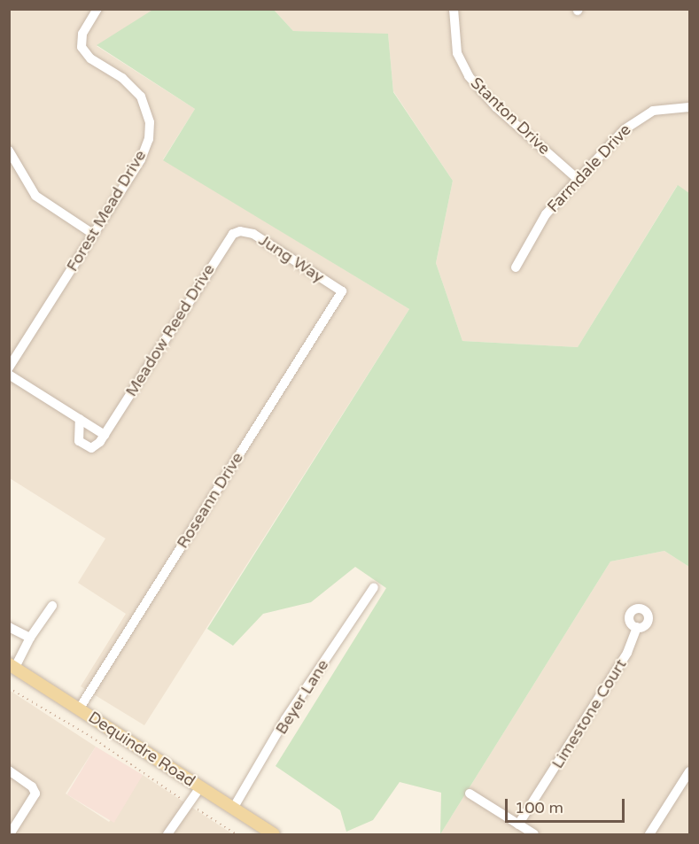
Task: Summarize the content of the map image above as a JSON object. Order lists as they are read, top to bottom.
{
  "streets": {
    "main road": ["Dequindre Road"],
    "street": [
      "Stanton Drive",
      "Farmdale Drive",
      "Forest Mead Drive",
      "Jung Way",
      "Meadow Reed Drive",
      "Roseann Drive",
      "Beyer Lane",
      "Limestone Court"
    ]
  },
  "crossings": [
    ["Stanton Drive", "Farmdale Drive"],
    ["Jung Way", "Meadow Reed Drive"],
    ["Jung Way", "Roseann Drive"],
    ["Roseann Drive", "Dequindre Road"],
    ["Beyer Lane", "Dequindre Road"]
  ],
  "scale_bar": "100 m"
}
